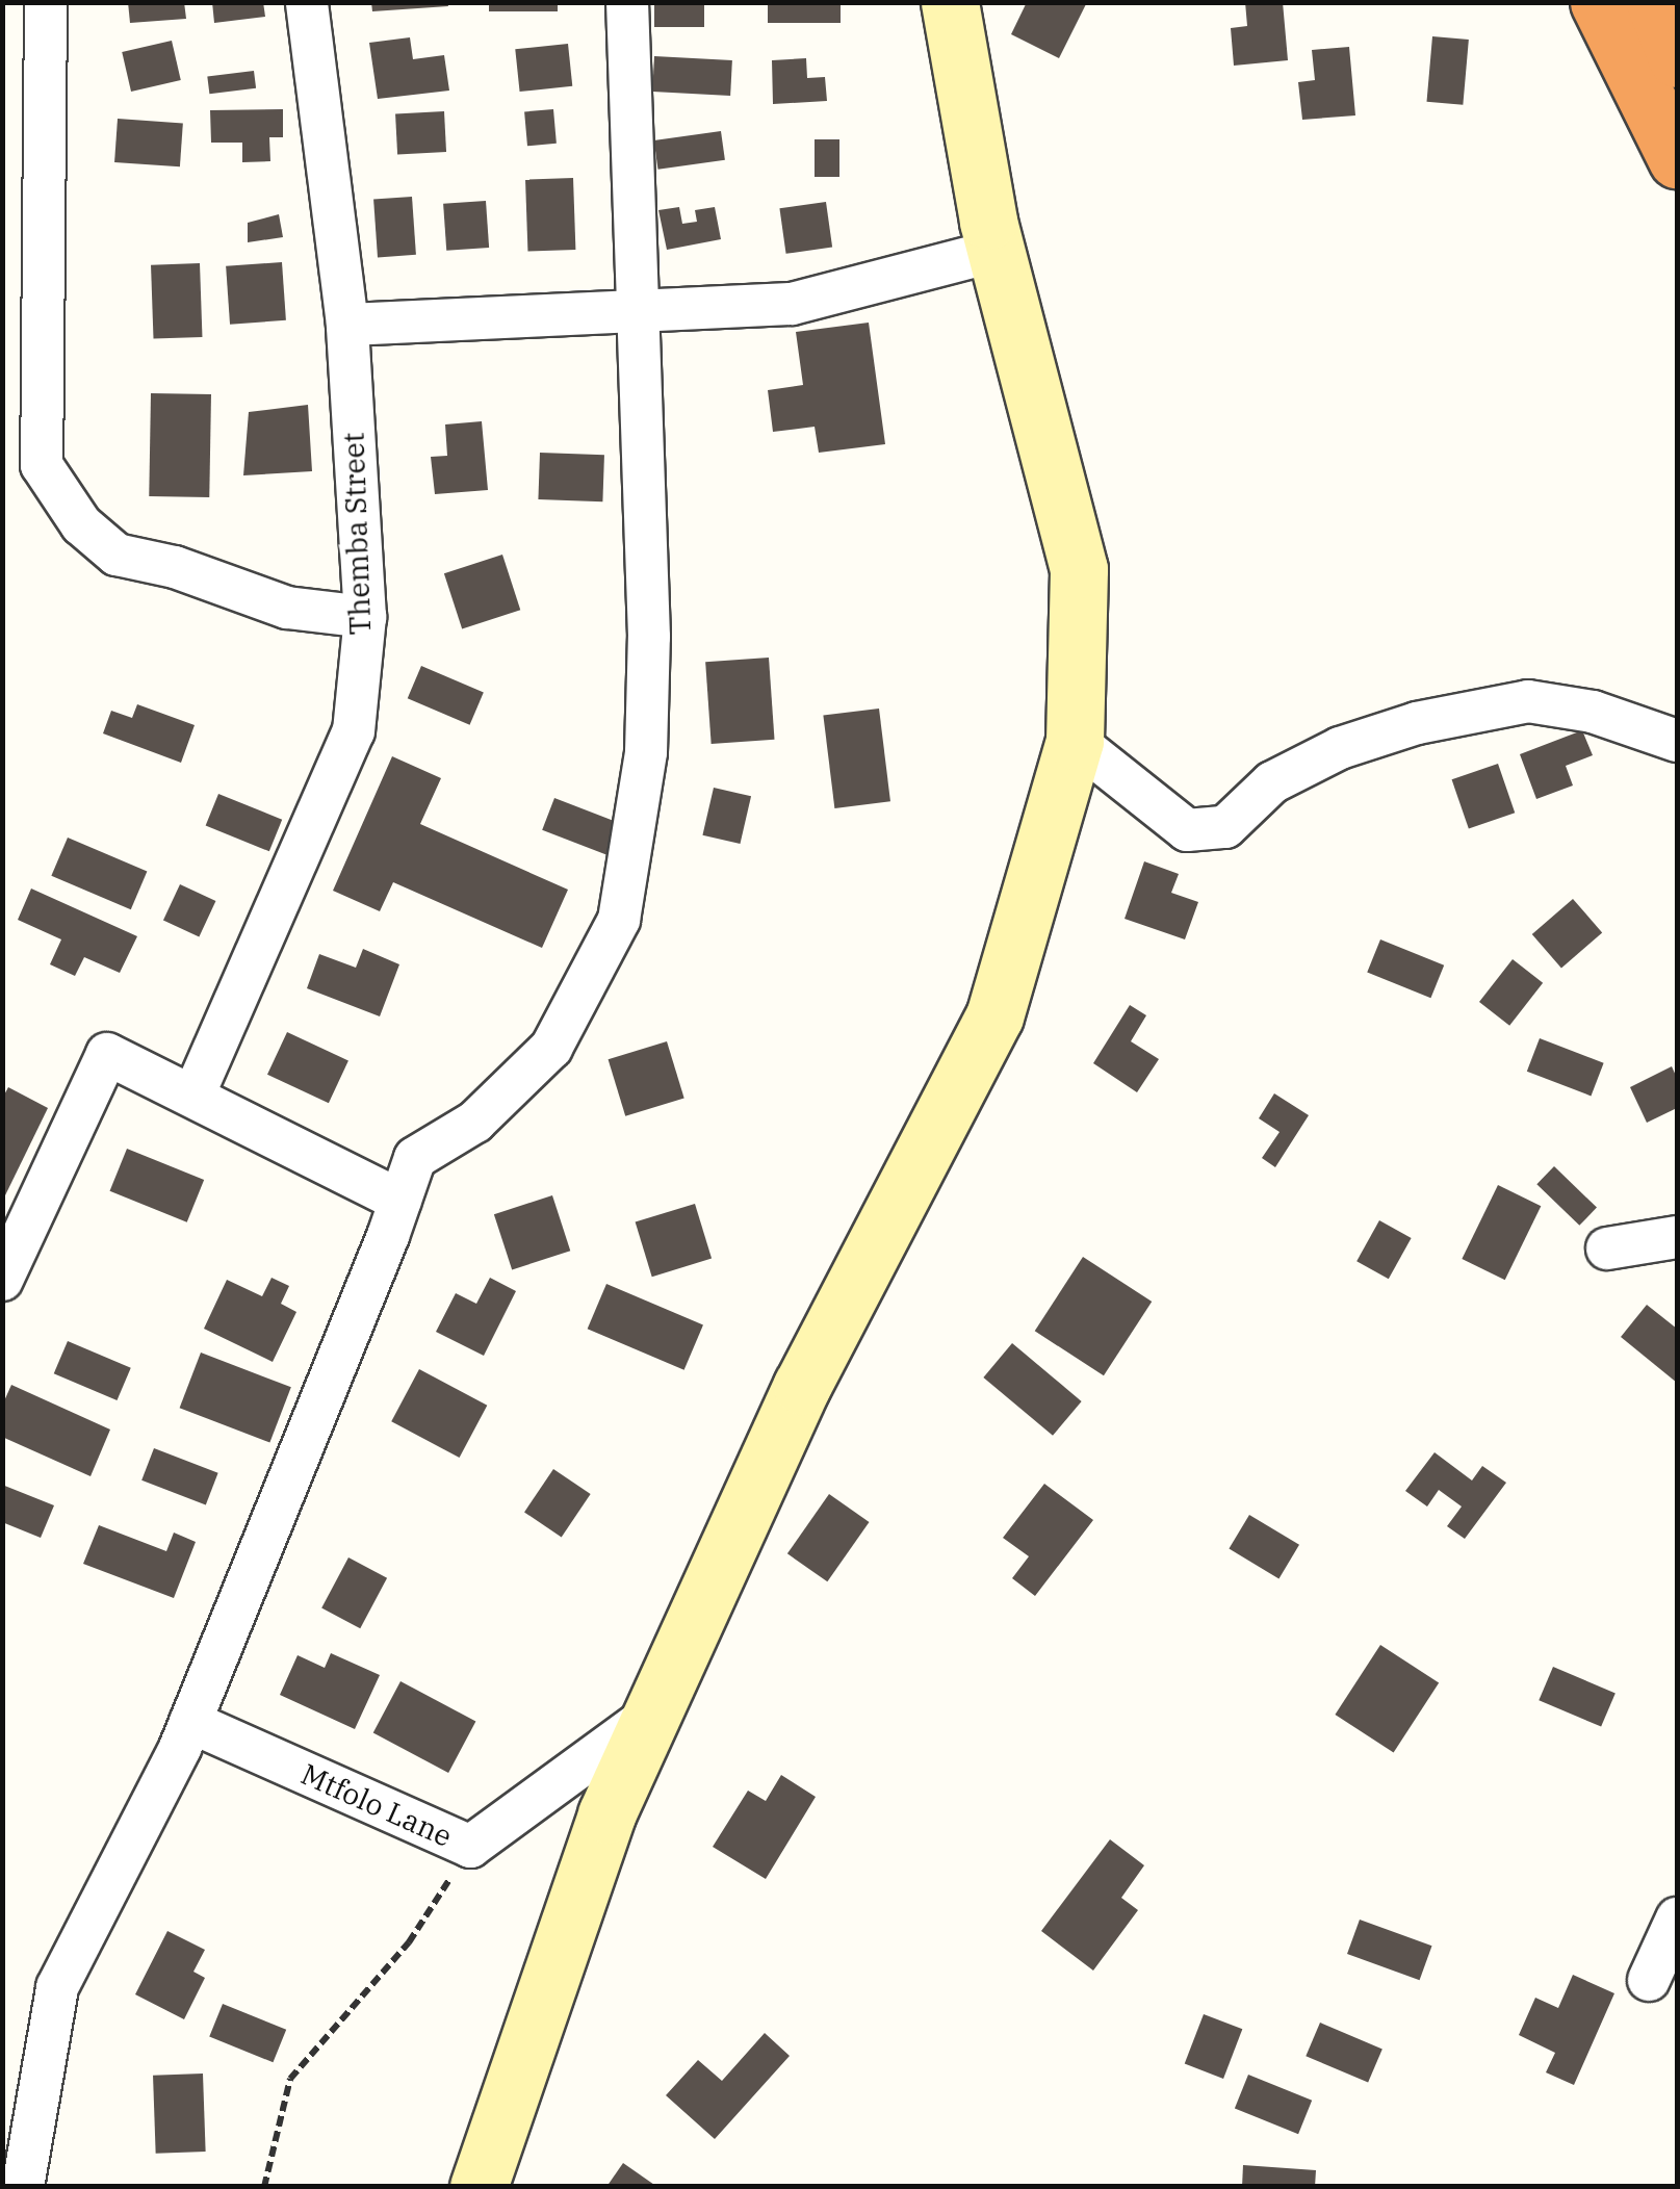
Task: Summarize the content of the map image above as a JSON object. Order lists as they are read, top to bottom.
{
  "streets": {
    "street": ["Themba Street", "Mtfolo Lane"]
  }
}
